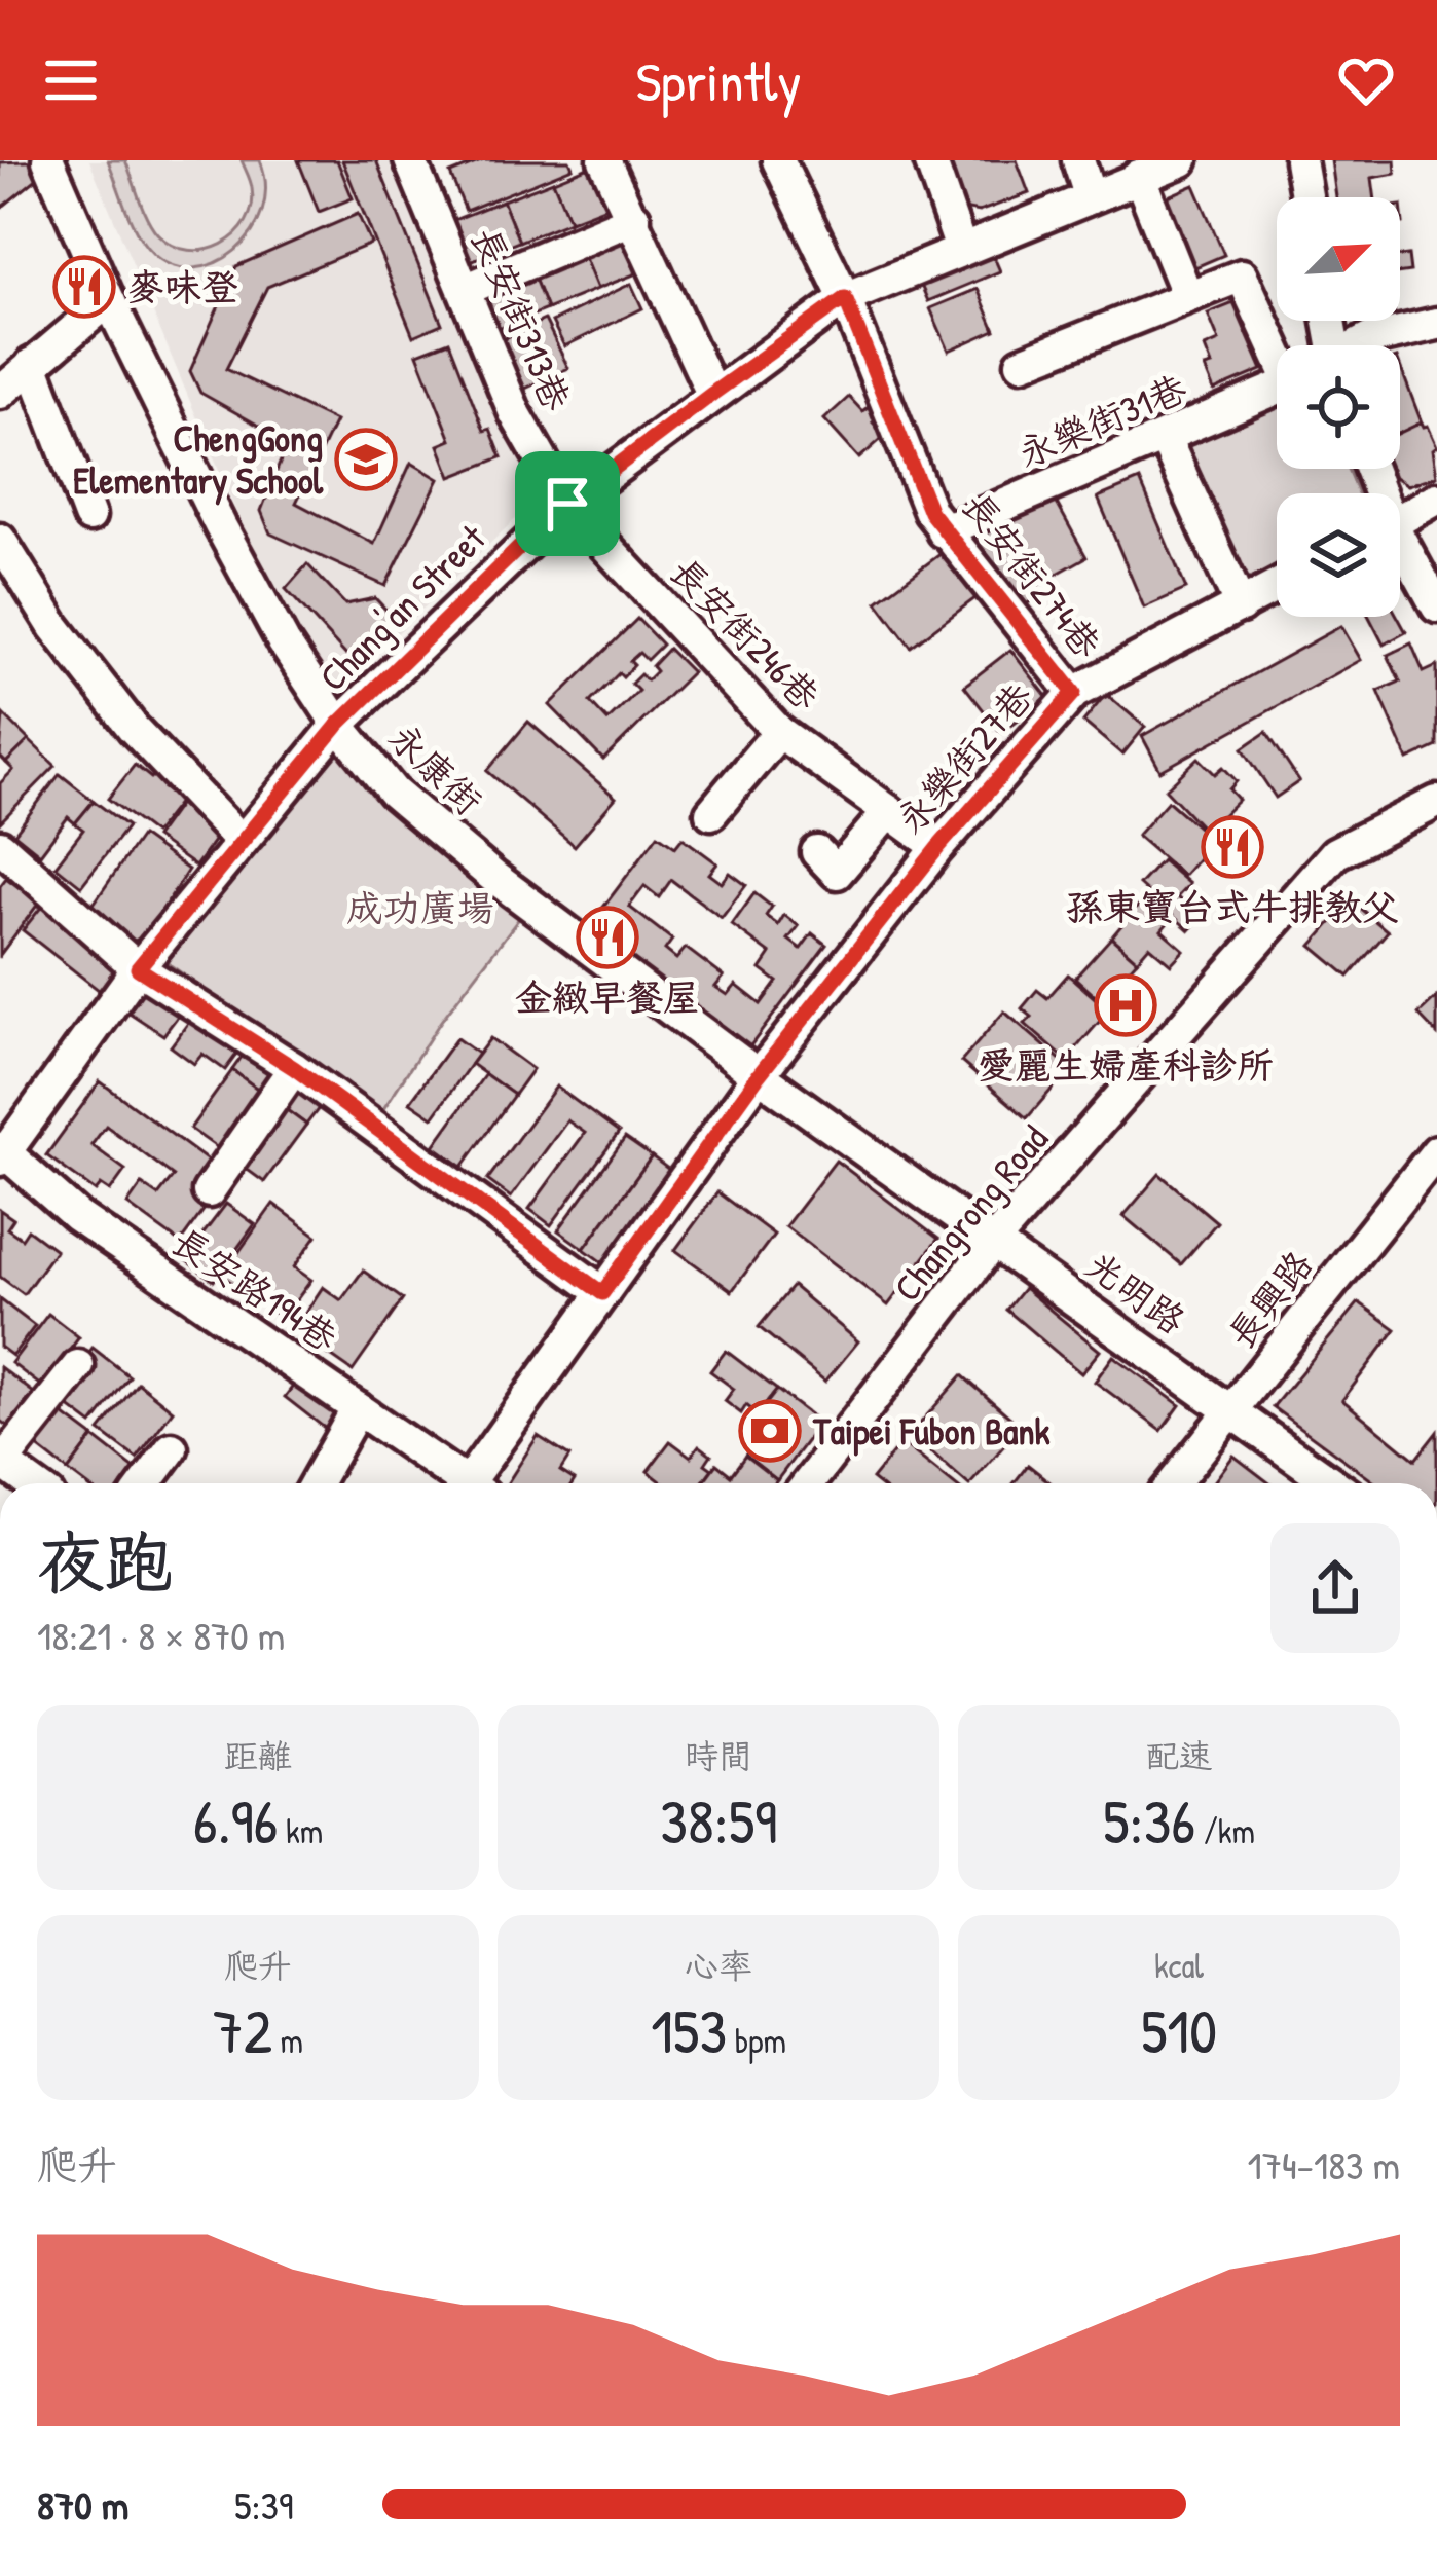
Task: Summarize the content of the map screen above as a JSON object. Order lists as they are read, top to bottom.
{
  "streets": {
    "street": [
      "長安街313巷",
      "永樂街31巷",
      "長安街274巷",
      "Chang'an Street",
      "長安街246巷",
      "永樂街27巷",
      "永康街",
      "Changrong Road",
      "長安路194巷",
      "光明路",
      "長興路"
    ]
  },
  "crossings": [
    ["長安街313巷", "Chang'an Street"],
    ["長安街313巷", "長安街246巷"],
    ["永樂街31巷", "長安街274巷"],
    ["長安街274巷", "Chang'an Street"],
    ["長安街274巷", "永樂街27巷"],
    ["Chang'an Street", "長安街246巷"],
    ["Chang'an Street", "永康街"],
    ["Chang'an Street", "長安路194巷"],
    ["長安街246巷", "永樂街27巷"],
    ["永樂街27巷", "永康街"],
    ["永康街", "Changrong Road"],
    ["永康街", "光明路"],
    ["Changrong Road", "光明路"],
    ["光明路", "長興路"]
  ],
  "parks": ["成功廣場"],
  "places": {
    "restaurant": ["麥味登", "孫東寶台式牛排教父", "金緻早餐屋"],
    "school or university": ["ChengGong Elementary School"],
    "hospital": ["愛麗生婦產科診所"],
    "bank": ["Taipei Fubon Bank"]
  },
  "north": "top right",
  "page": {
    "header": "Sprintly",
    "heading": ["夜跑", "18:21 · 8 × 870 m"],
    "stats": [
      ["距離", "6.96 km"],
      ["時間", "38:59"],
      ["配速", "5:36 /km"],
      ["爬升", "72 m"],
      ["心率", "153 bpm"],
      ["kcal", "510"]
    ],
    "chart": ["爬升", "174–183 m"],
    "list": [
      {
        "name": "870 m",
        "note": "5:39"
      }
    ]
  }
}
